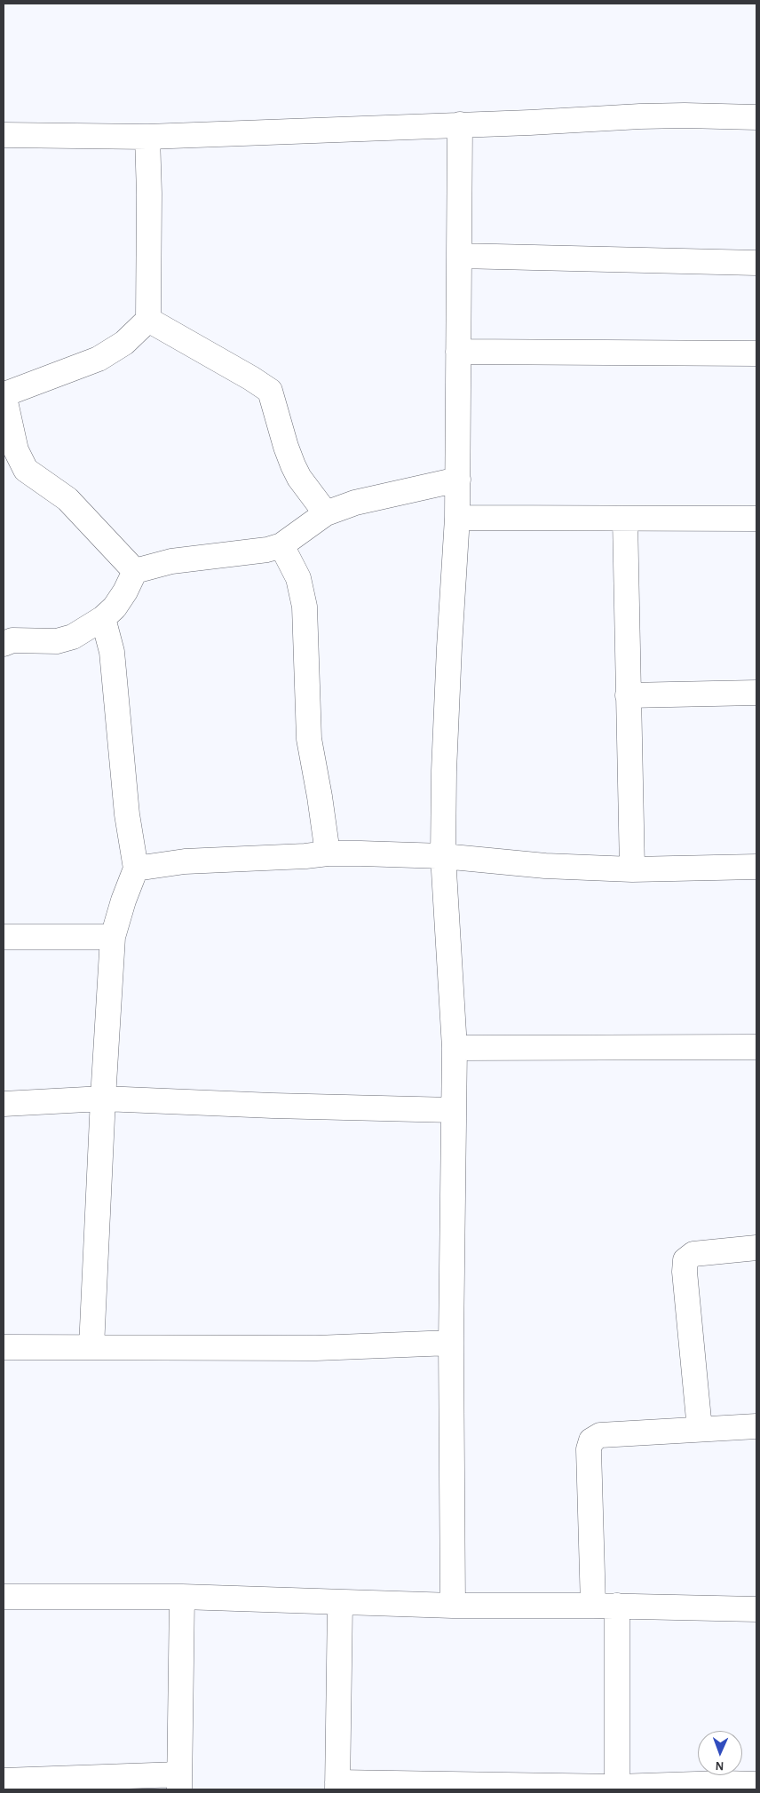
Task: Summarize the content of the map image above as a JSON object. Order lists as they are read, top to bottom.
{
  "north": "bottom"
}
